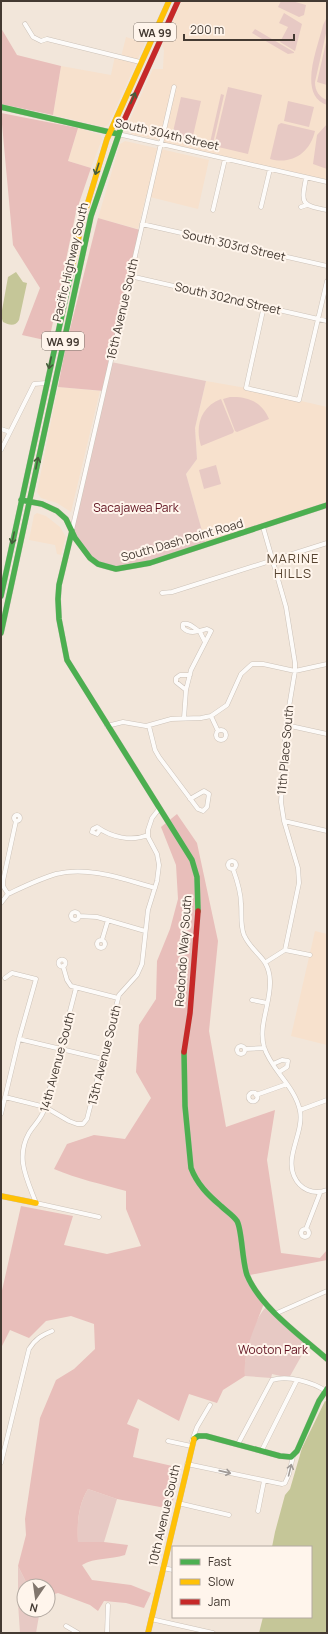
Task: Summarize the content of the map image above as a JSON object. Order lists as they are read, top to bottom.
{
  "streets": {
    "main road": [
      "WA 99",
      "South 304th Street",
      "Pacific Highway South",
      "South Dash Point Road",
      "Redondo Way South",
      "10th Avenue South"
    ],
    "street": [
      "South 303rd Street",
      "South 302nd Street",
      "16th Avenue South",
      "11th Place South",
      "13th Avenue South",
      "14th Avenue South"
    ]
  },
  "crossings": [
    ["South 304th Street", "Pacific Highway South"],
    ["South 304th Street", "16th Avenue South"],
    ["South 303rd Street", "16th Avenue South"],
    ["Pacific Highway South", "South Dash Point Road"],
    ["South 302nd Street", "16th Avenue South"],
    ["16th Avenue South", "South Dash Point Road"],
    ["16th Avenue South", "Redondo Way South"],
    ["South Dash Point Road", "11th Place South"],
    ["South Dash Point Road", "Redondo Way South"],
    ["13th Avenue South", "14th Avenue South"]
  ],
  "districts": ["MARINE HILLS"],
  "parks": ["Sacajawea Park", "Wooton Park"],
  "legend": ["Fast", "Slow", "Jam"],
  "scale_bar": "200 m",
  "north": "bottom"
}
